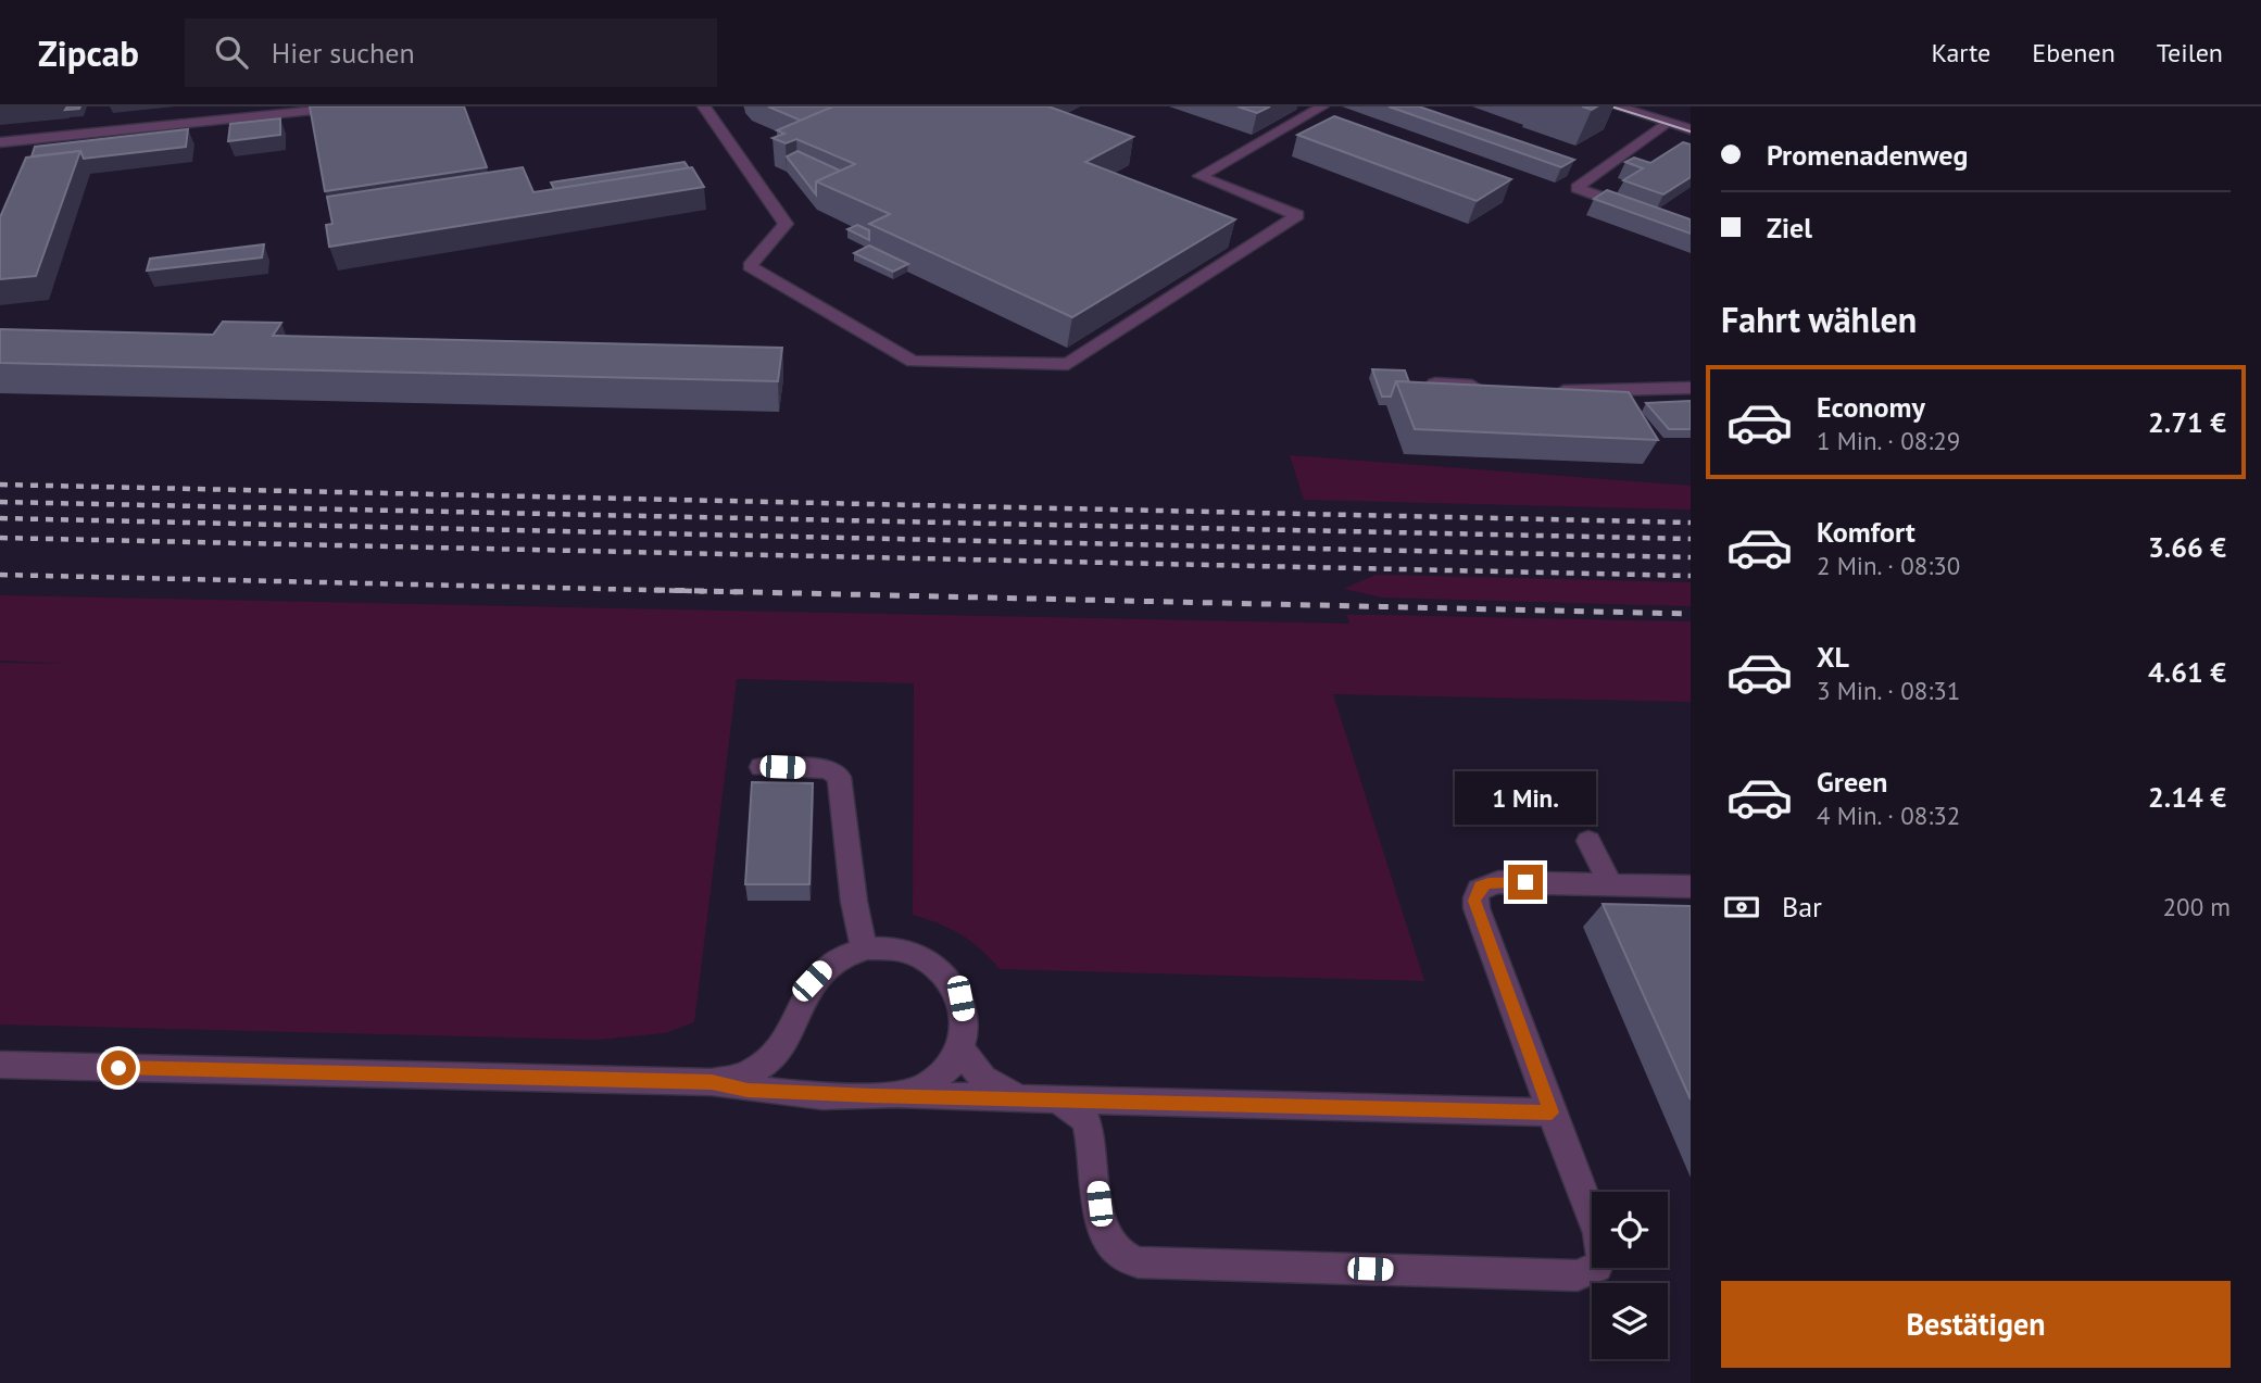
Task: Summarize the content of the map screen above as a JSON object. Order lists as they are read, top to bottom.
{
  "page": {
    "header": "Zipcab",
    "search": "Hier suchen",
    "nav": ["Karte", "Ebenen", "Teilen"],
    "banner": ["Promenadenweg", "Ziel"],
    "heading": "Fahrt wählen",
    "list": [
      {
        "name": "Economy",
        "note": "1 Min. · 08:29",
        "value": "2.71 €"
      },
      {
        "name": "Komfort",
        "note": "2 Min. · 08:30",
        "value": "3.66 €"
      },
      {
        "name": "XL",
        "note": "3 Min. · 08:31",
        "value": "4.61 €"
      },
      {
        "name": "Green",
        "note": "4 Min. · 08:32",
        "value": "2.14 €"
      }
    ],
    "bubble": "1 Min.",
    "pay": ["Bar", "200 m"],
    "buttons": "Bestätigen"
  }
}
